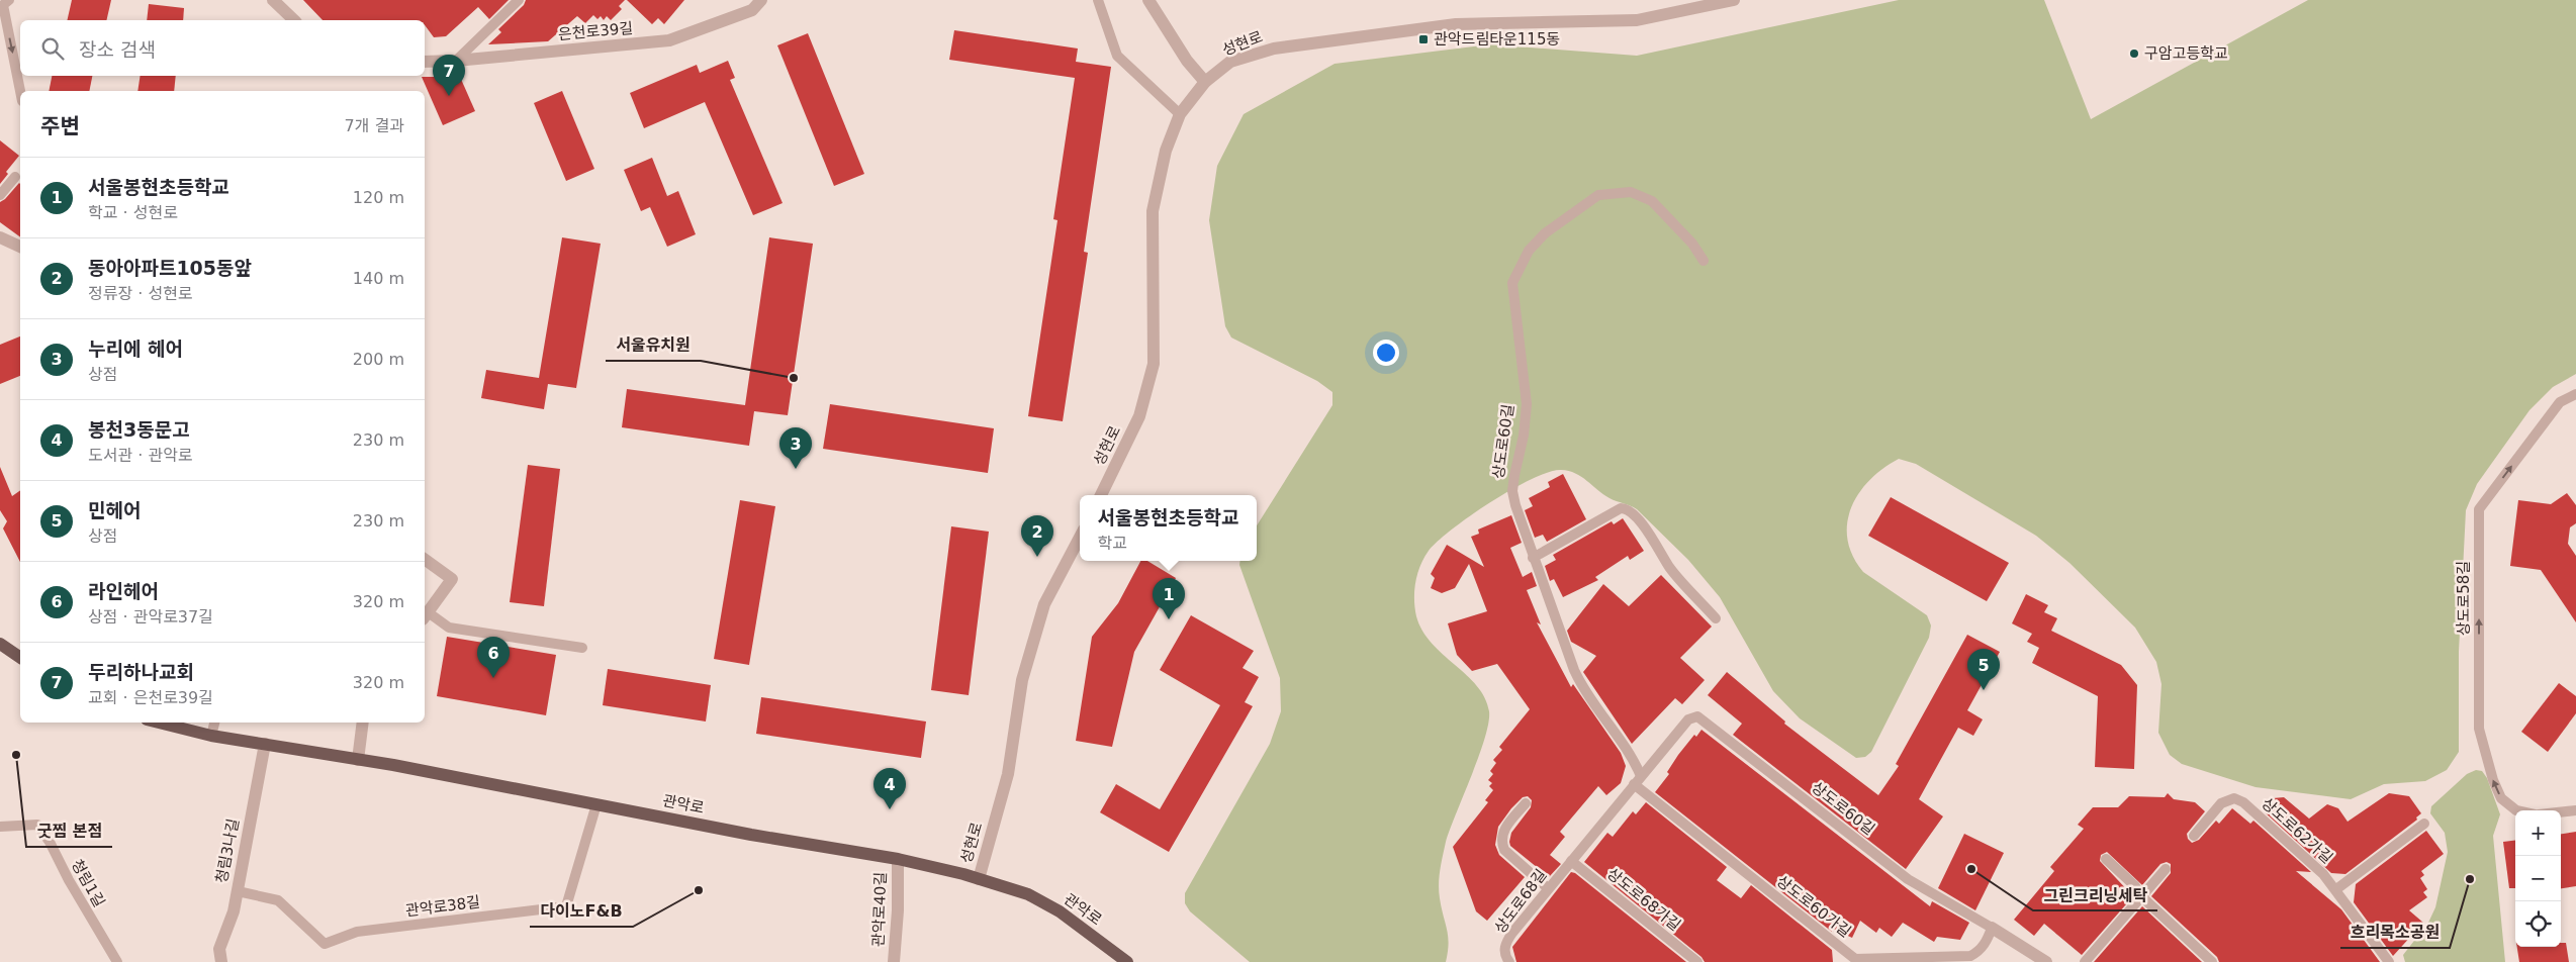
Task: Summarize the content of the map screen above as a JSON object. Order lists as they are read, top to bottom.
{
  "streets": {
    "main road": ["관악로"],
    "street": [
      "은천로39길",
      "성현로",
      "상도로60길",
      "청림3나길",
      "관악로40길"
    ],
    "lane": [
      "상도로58길",
      "상도로62가길",
      "청림1길",
      "상도로68가길",
      "상도로68길",
      "관악로38길",
      "상도로60가길"
    ]
  },
  "crossings": [
    ["성현로", "관악로"],
    ["상도로60길", "상도로68가길"],
    ["상도로60길", "상도로68길"],
    ["상도로60길", "상도로60가길"],
    ["관악로", "청림3나길"],
    ["관악로", "관악로38길"],
    ["관악로", "관악로40길"],
    ["청림3나길", "관악로38길"],
    ["상도로68가길", "상도로68길"]
  ],
  "one_way": ["상도로58길"],
  "places": {
    "transit": ["관악드림타운115동"],
    "other": [
      "구암고등학교",
      "서울유치원",
      "굿찜 본점",
      "그린크리닝세탁",
      "흐리목소공원",
      "다이노F&B"
    ]
  },
  "page": {
    "search": "장소 검색",
    "pins": [
      "7",
      "3",
      "2",
      "1",
      "6",
      "5",
      "4"
    ],
    "heading": ["주변", "7개 결과"],
    "list": [
      {
        "mark": "1",
        "name": "서울봉현초등학교",
        "note": "학교 · 성현로",
        "value": "120 m"
      },
      {
        "mark": "2",
        "name": "동아아파트105동앞",
        "note": "정류장 · 성현로",
        "value": "140 m"
      },
      {
        "mark": "3",
        "name": "누리에 헤어",
        "note": "상점",
        "value": "200 m"
      },
      {
        "mark": "4",
        "name": "봉천3동문고",
        "note": "도서관 · 관악로",
        "value": "230 m"
      },
      {
        "mark": "5",
        "name": "민헤어",
        "note": "상점",
        "value": "230 m"
      },
      {
        "mark": "6",
        "name": "라인헤어",
        "note": "상점 · 관악로37길",
        "value": "320 m"
      },
      {
        "mark": "7",
        "name": "두리하나교회",
        "note": "교회 · 은천로39길",
        "value": "320 m"
      }
    ],
    "popup": ["서울봉현초등학교", "학교"],
    "map_buttons": ["+", "−"]
  }
}
